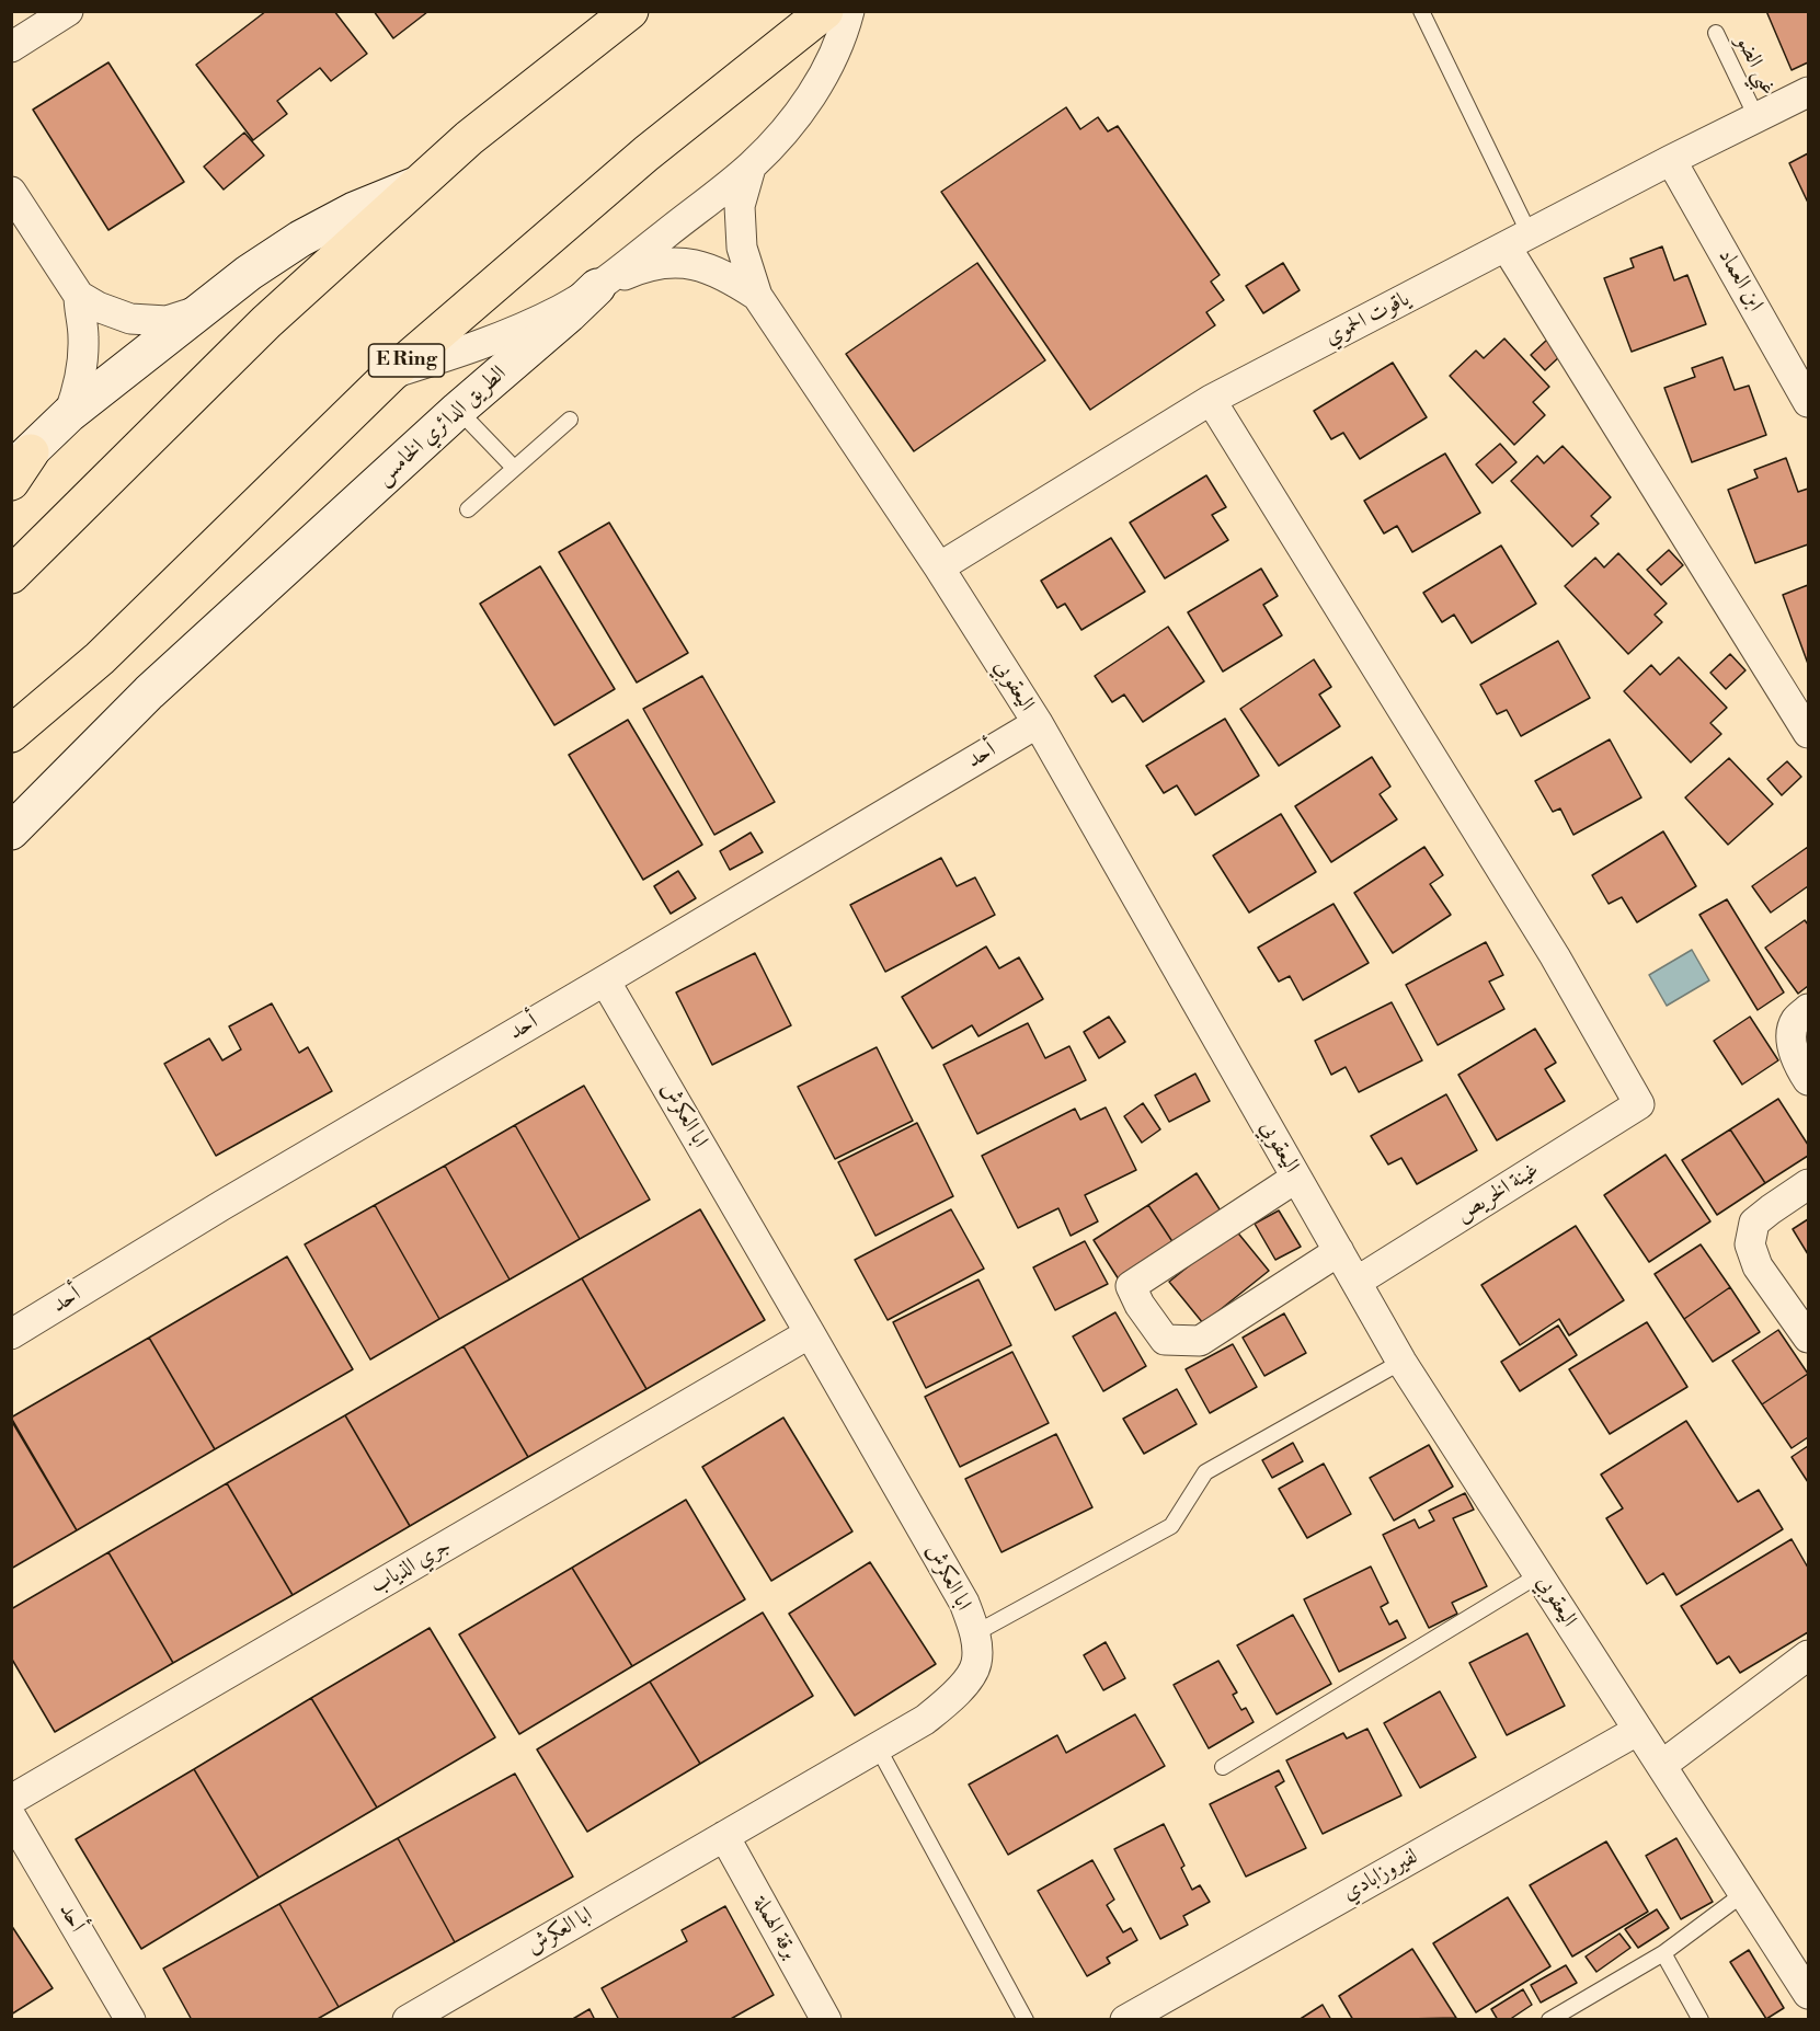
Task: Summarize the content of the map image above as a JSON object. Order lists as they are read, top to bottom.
{
  "streets": {
    "main road": ["E Ring"],
    "street": [
      "ابن العماد",
      "ياقوت الحموي",
      "الطريق الدائري الخامس",
      "اليعقوبي",
      "أحد",
      "ابا العكرش",
      "غينة الخريص",
      "جري الذياب",
      "لفيروزابادي",
      "برقة الهملة"
    ],
    "lane": ["غبي الضو"]
  },
  "crossings": [
    ["غبي الضو", "ياقوت الحموي"],
    ["ابن العماد", "ياقوت الحموي"],
    ["ياقوت الحموي", "اليعقوبي"],
    ["ياقوت الحموي", "غينة الخريص"],
    ["الطريق الدائري الخامس", "اليعقوبي"],
    ["اليعقوبي", "أحد"],
    ["اليعقوبي", "غينة الخريص"],
    ["اليعقوبي", "لفيروزابادي"],
    ["أحد", "ابا العكرش"],
    ["ابا العكرش", "جري الذياب"],
    ["ابا العكرش", "برقة الهملة"]
  ]
}
